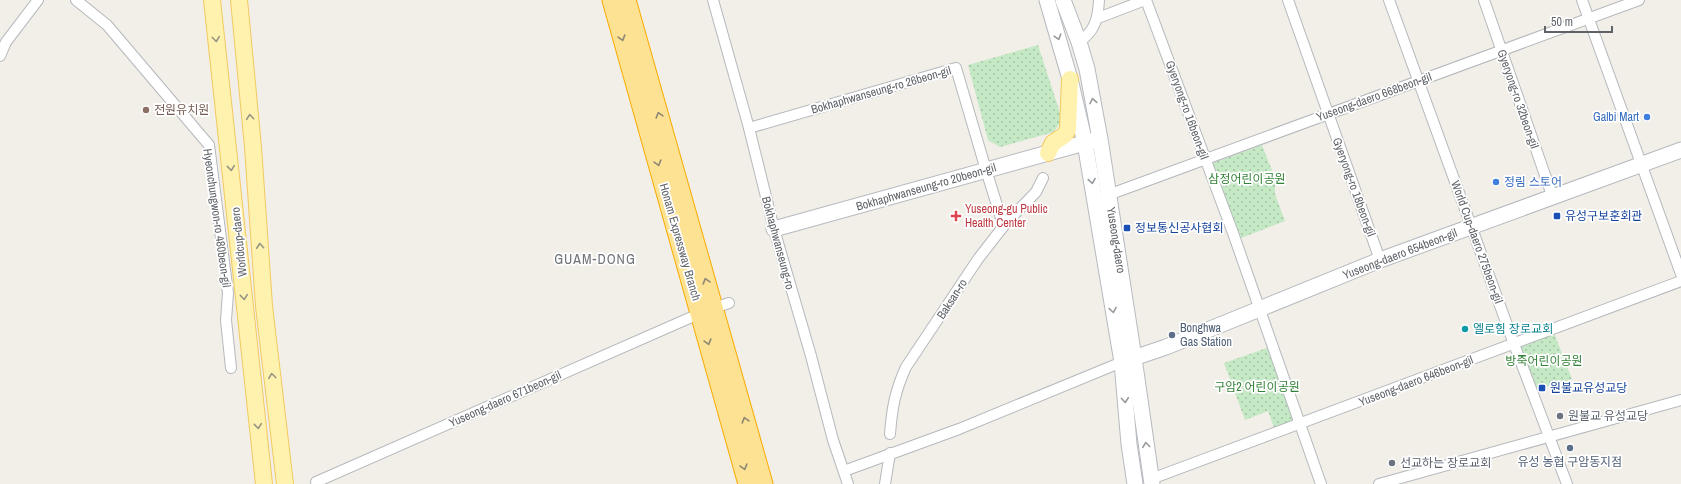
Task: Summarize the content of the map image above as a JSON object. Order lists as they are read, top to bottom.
{
  "streets": {
    "highway": ["Honam Expressway Branch"],
    "main road": ["Worldcup-daero"],
    "street": [
      "Bokhaphwanseung-ro 26beon-gil",
      "Yuseong-daero 668beon-gil",
      "Gyeryong-ro 32beon-gil",
      "Gyeryong-ro 16beon-gil",
      "Bokhaphwanseung-ro 20beon-gil",
      "Gyeryong-ro 18beon-gil",
      "Hyeonchungwon-ro 480beon-gil",
      "Yuseong-daero",
      "World Cup-daero 275beon-gil",
      "Bokhaphwanseung-ro",
      "Yuseong-daero 654beon-gil",
      "Baksan-ro",
      "Yuseong-daero 646beon-gil",
      "Yuseong-daero 671beon-gil"
    ]
  },
  "crossings": [
    ["Bokhaphwanseung-ro 26beon-gil", "Bokhaphwanseung-ro 20beon-gil"],
    ["Bokhaphwanseung-ro 26beon-gil", "Bokhaphwanseung-ro"],
    ["Yuseong-daero 668beon-gil", "Gyeryong-ro 32beon-gil"],
    ["Yuseong-daero 668beon-gil", "Gyeryong-ro 16beon-gil"],
    ["Yuseong-daero 668beon-gil", "Gyeryong-ro 18beon-gil"],
    ["Yuseong-daero 668beon-gil", "Yuseong-daero"],
    ["Yuseong-daero 668beon-gil", "World Cup-daero 275beon-gil"],
    ["Gyeryong-ro 32beon-gil", "Yuseong-daero 654beon-gil"],
    ["Gyeryong-ro 16beon-gil", "Yuseong-daero 654beon-gil"],
    ["Gyeryong-ro 16beon-gil", "Yuseong-daero 646beon-gil"],
    ["Bokhaphwanseung-ro 20beon-gil", "Yuseong-daero"],
    ["Bokhaphwanseung-ro 20beon-gil", "Bokhaphwanseung-ro"],
    ["Gyeryong-ro 18beon-gil", "Yuseong-daero 654beon-gil"],
    ["Yuseong-daero", "Yuseong-daero 654beon-gil"],
    ["Yuseong-daero", "Yuseong-daero 646beon-gil"],
    ["World Cup-daero 275beon-gil", "Yuseong-daero 654beon-gil"],
    ["World Cup-daero 275beon-gil", "Yuseong-daero 646beon-gil"]
  ],
  "districts": ["GUAM-DONG"],
  "parks": ["삼정어린이공원", "방죽어린이공원", "구암2 어린이공원"],
  "places": {
    "other": [
      "전원유치원",
      "Galbi Mart",
      "정림 스토어",
      "엘로힘 장로교회",
      "Bonghwa Gas Station",
      "원불교 유성교당",
      "유성 농협 구암동지점",
      "선교하는 장로교회"
    ],
    "health": ["Yuseong-gu Public Health Center"],
    "transit": ["유성구보훈회관", "정보통신공사협회", "원불교유성교당"]
  },
  "scale_bar": "50 m"
}
